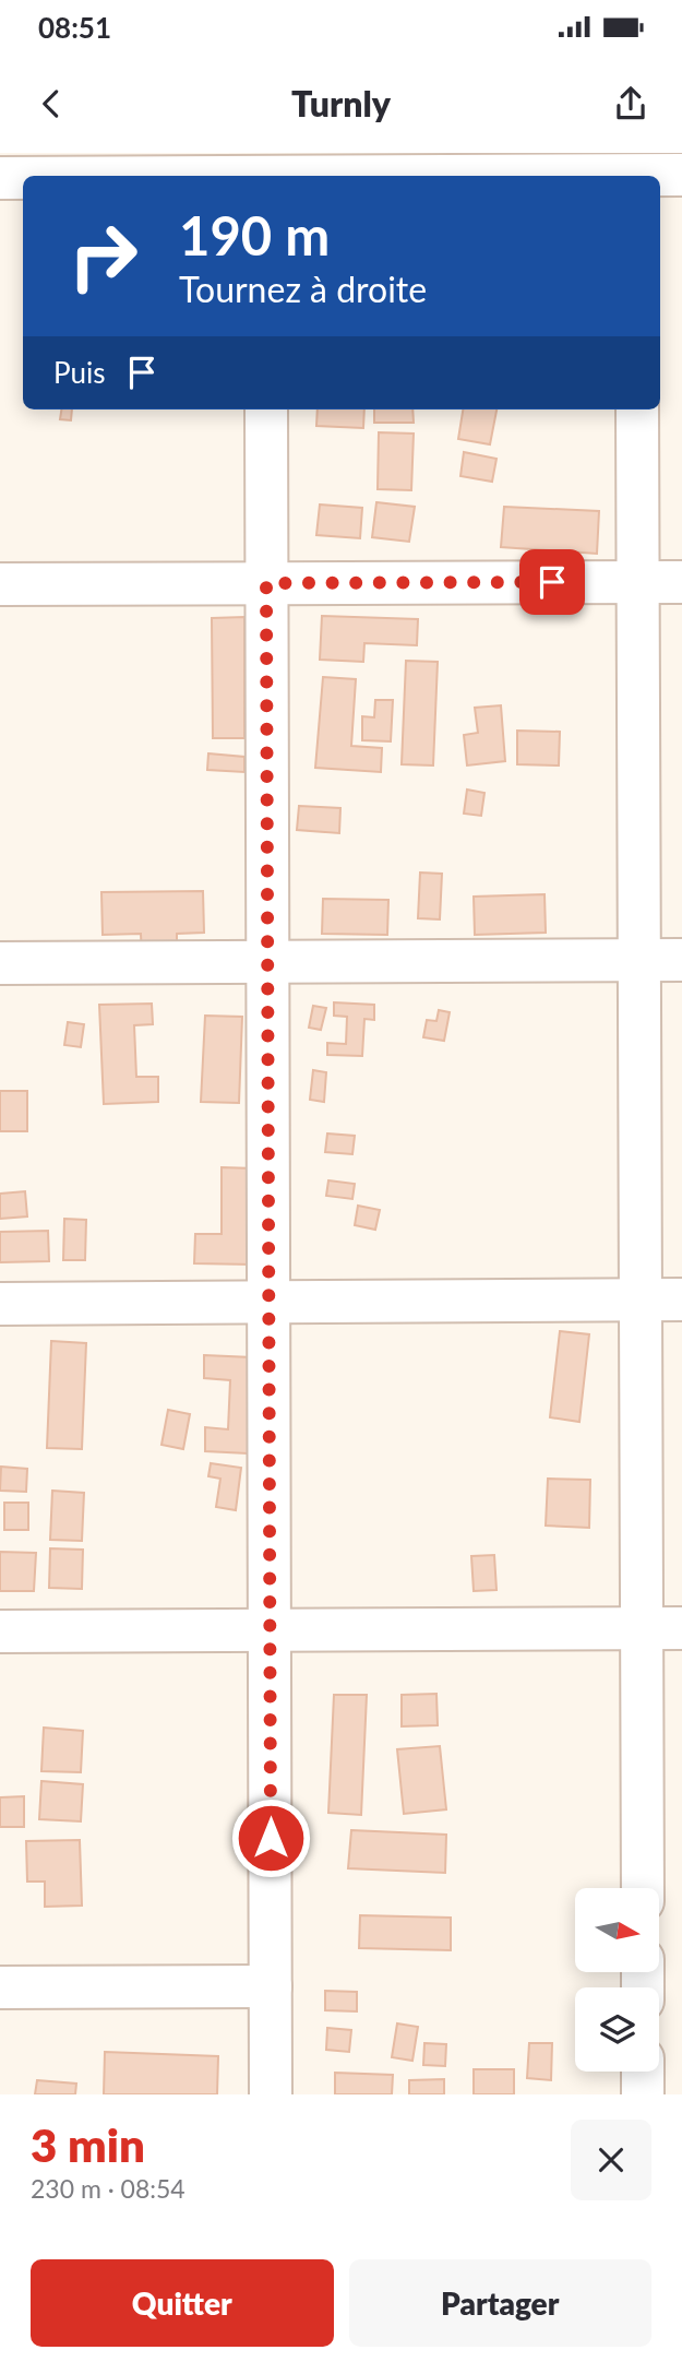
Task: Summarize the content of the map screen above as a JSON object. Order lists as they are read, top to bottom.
{
  "north": "right",
  "page": {
    "status": "08:51",
    "header": "Turnly",
    "turn": ["190 m", "Tournez à droite"],
    "then": "Puis",
    "heading": ["3 min", "230 m · 08:54"],
    "buttons": ["Quitter", "Partager"]
  }
}
